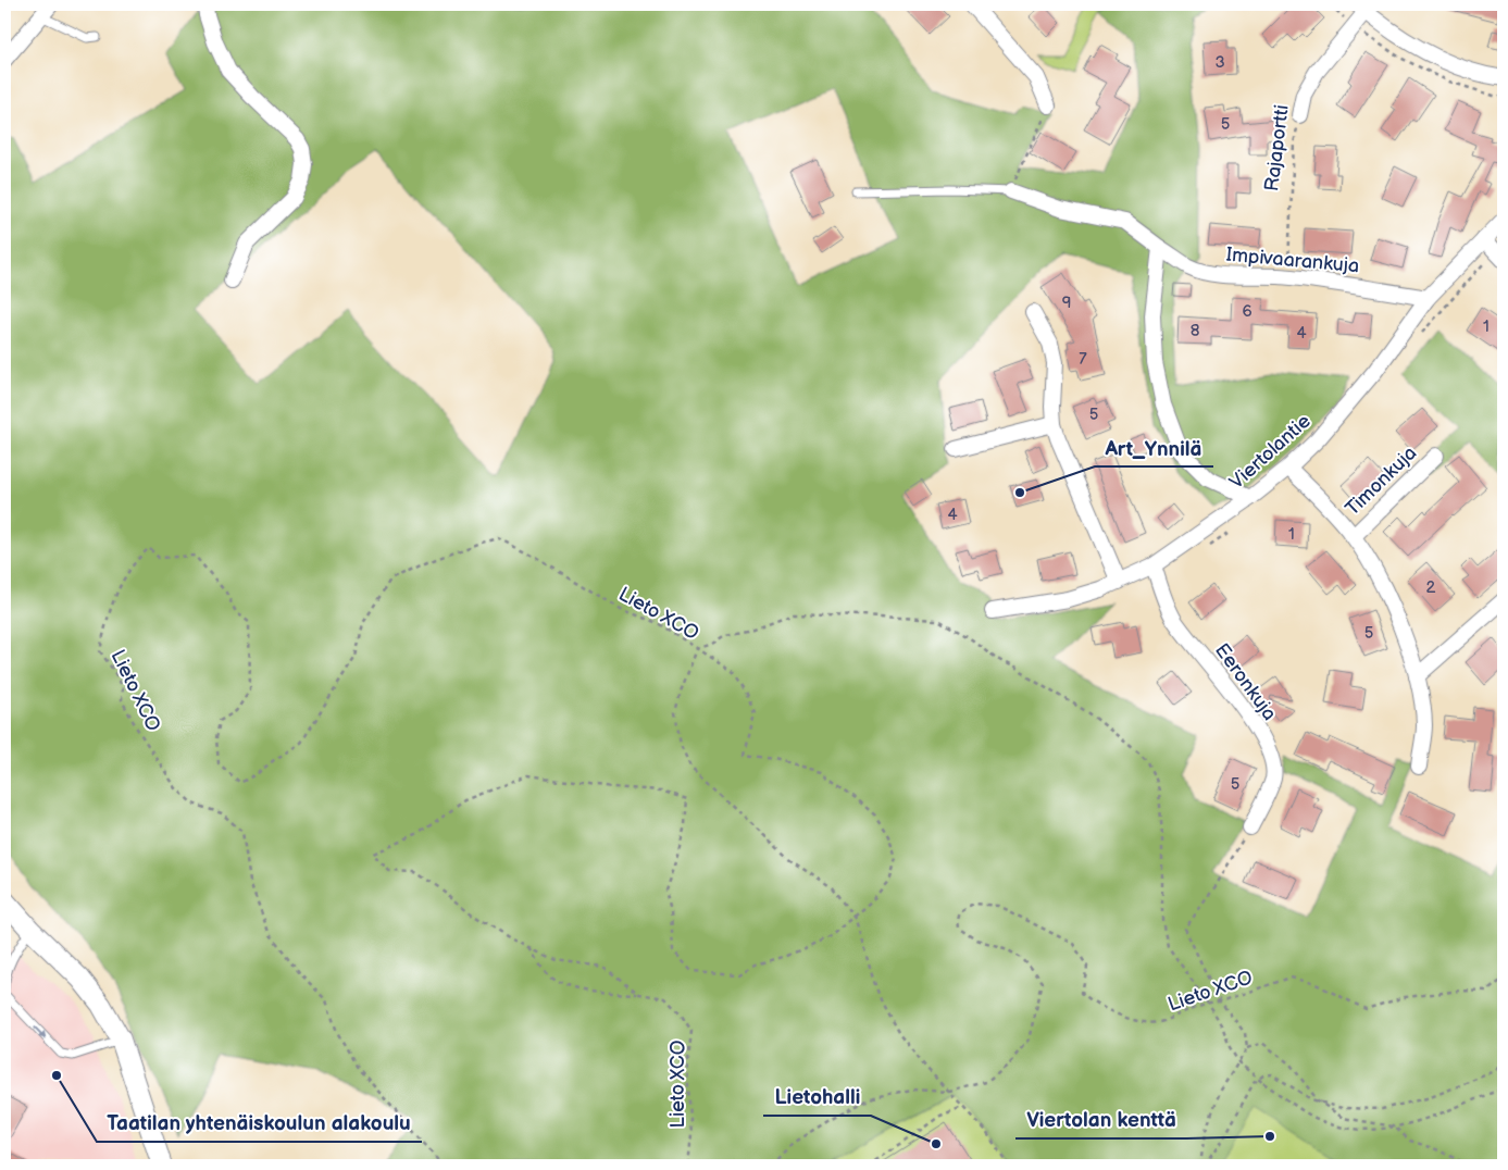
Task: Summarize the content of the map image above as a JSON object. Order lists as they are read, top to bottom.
{
  "streets": {
    "street": [
      "Rajaportti",
      "Impivaarankuja",
      "Viertolantie",
      "Timonkuja",
      "Eeronkuja"
    ],
    "path": ["Lieto XCO"]
  },
  "crossings": [
    ["Rajaportti", "Impivaarankuja"],
    ["Impivaarankuja", "Viertolantie"],
    ["Viertolantie", "Eeronkuja"]
  ],
  "places": [
    "Art_Ynnilä",
    "Taatilan yhtenäiskoulun alakoulu",
    "Viertolan kenttä",
    "Lietohalli"
  ],
  "house_numbers": [
    "3",
    "5",
    "9",
    "6",
    "1",
    "8",
    "4",
    "7",
    "5",
    "4",
    "1",
    "2",
    "5",
    "5"
  ]
}
